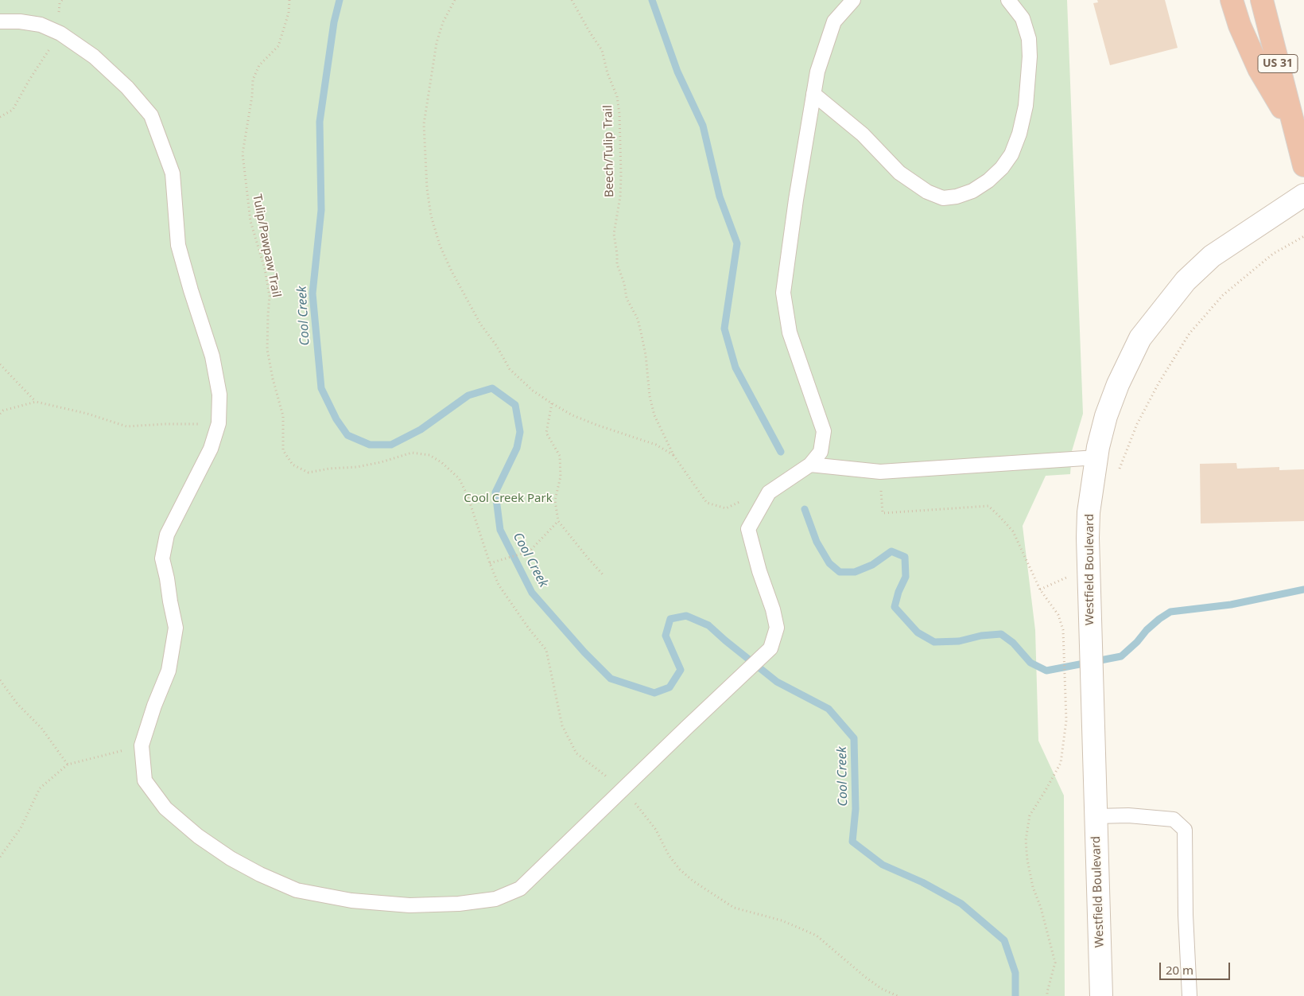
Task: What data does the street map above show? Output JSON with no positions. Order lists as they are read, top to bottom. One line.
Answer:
{"streets":{"highway":["US 31"],"street":["Westfield Boulevard"],"path":["Beech/Tulip Trail","Tulip/Pawpaw Trail"]},"water":["Cool Creek"],"parks":["Cool Creek Park"],"scale_bar":"20 m"}
